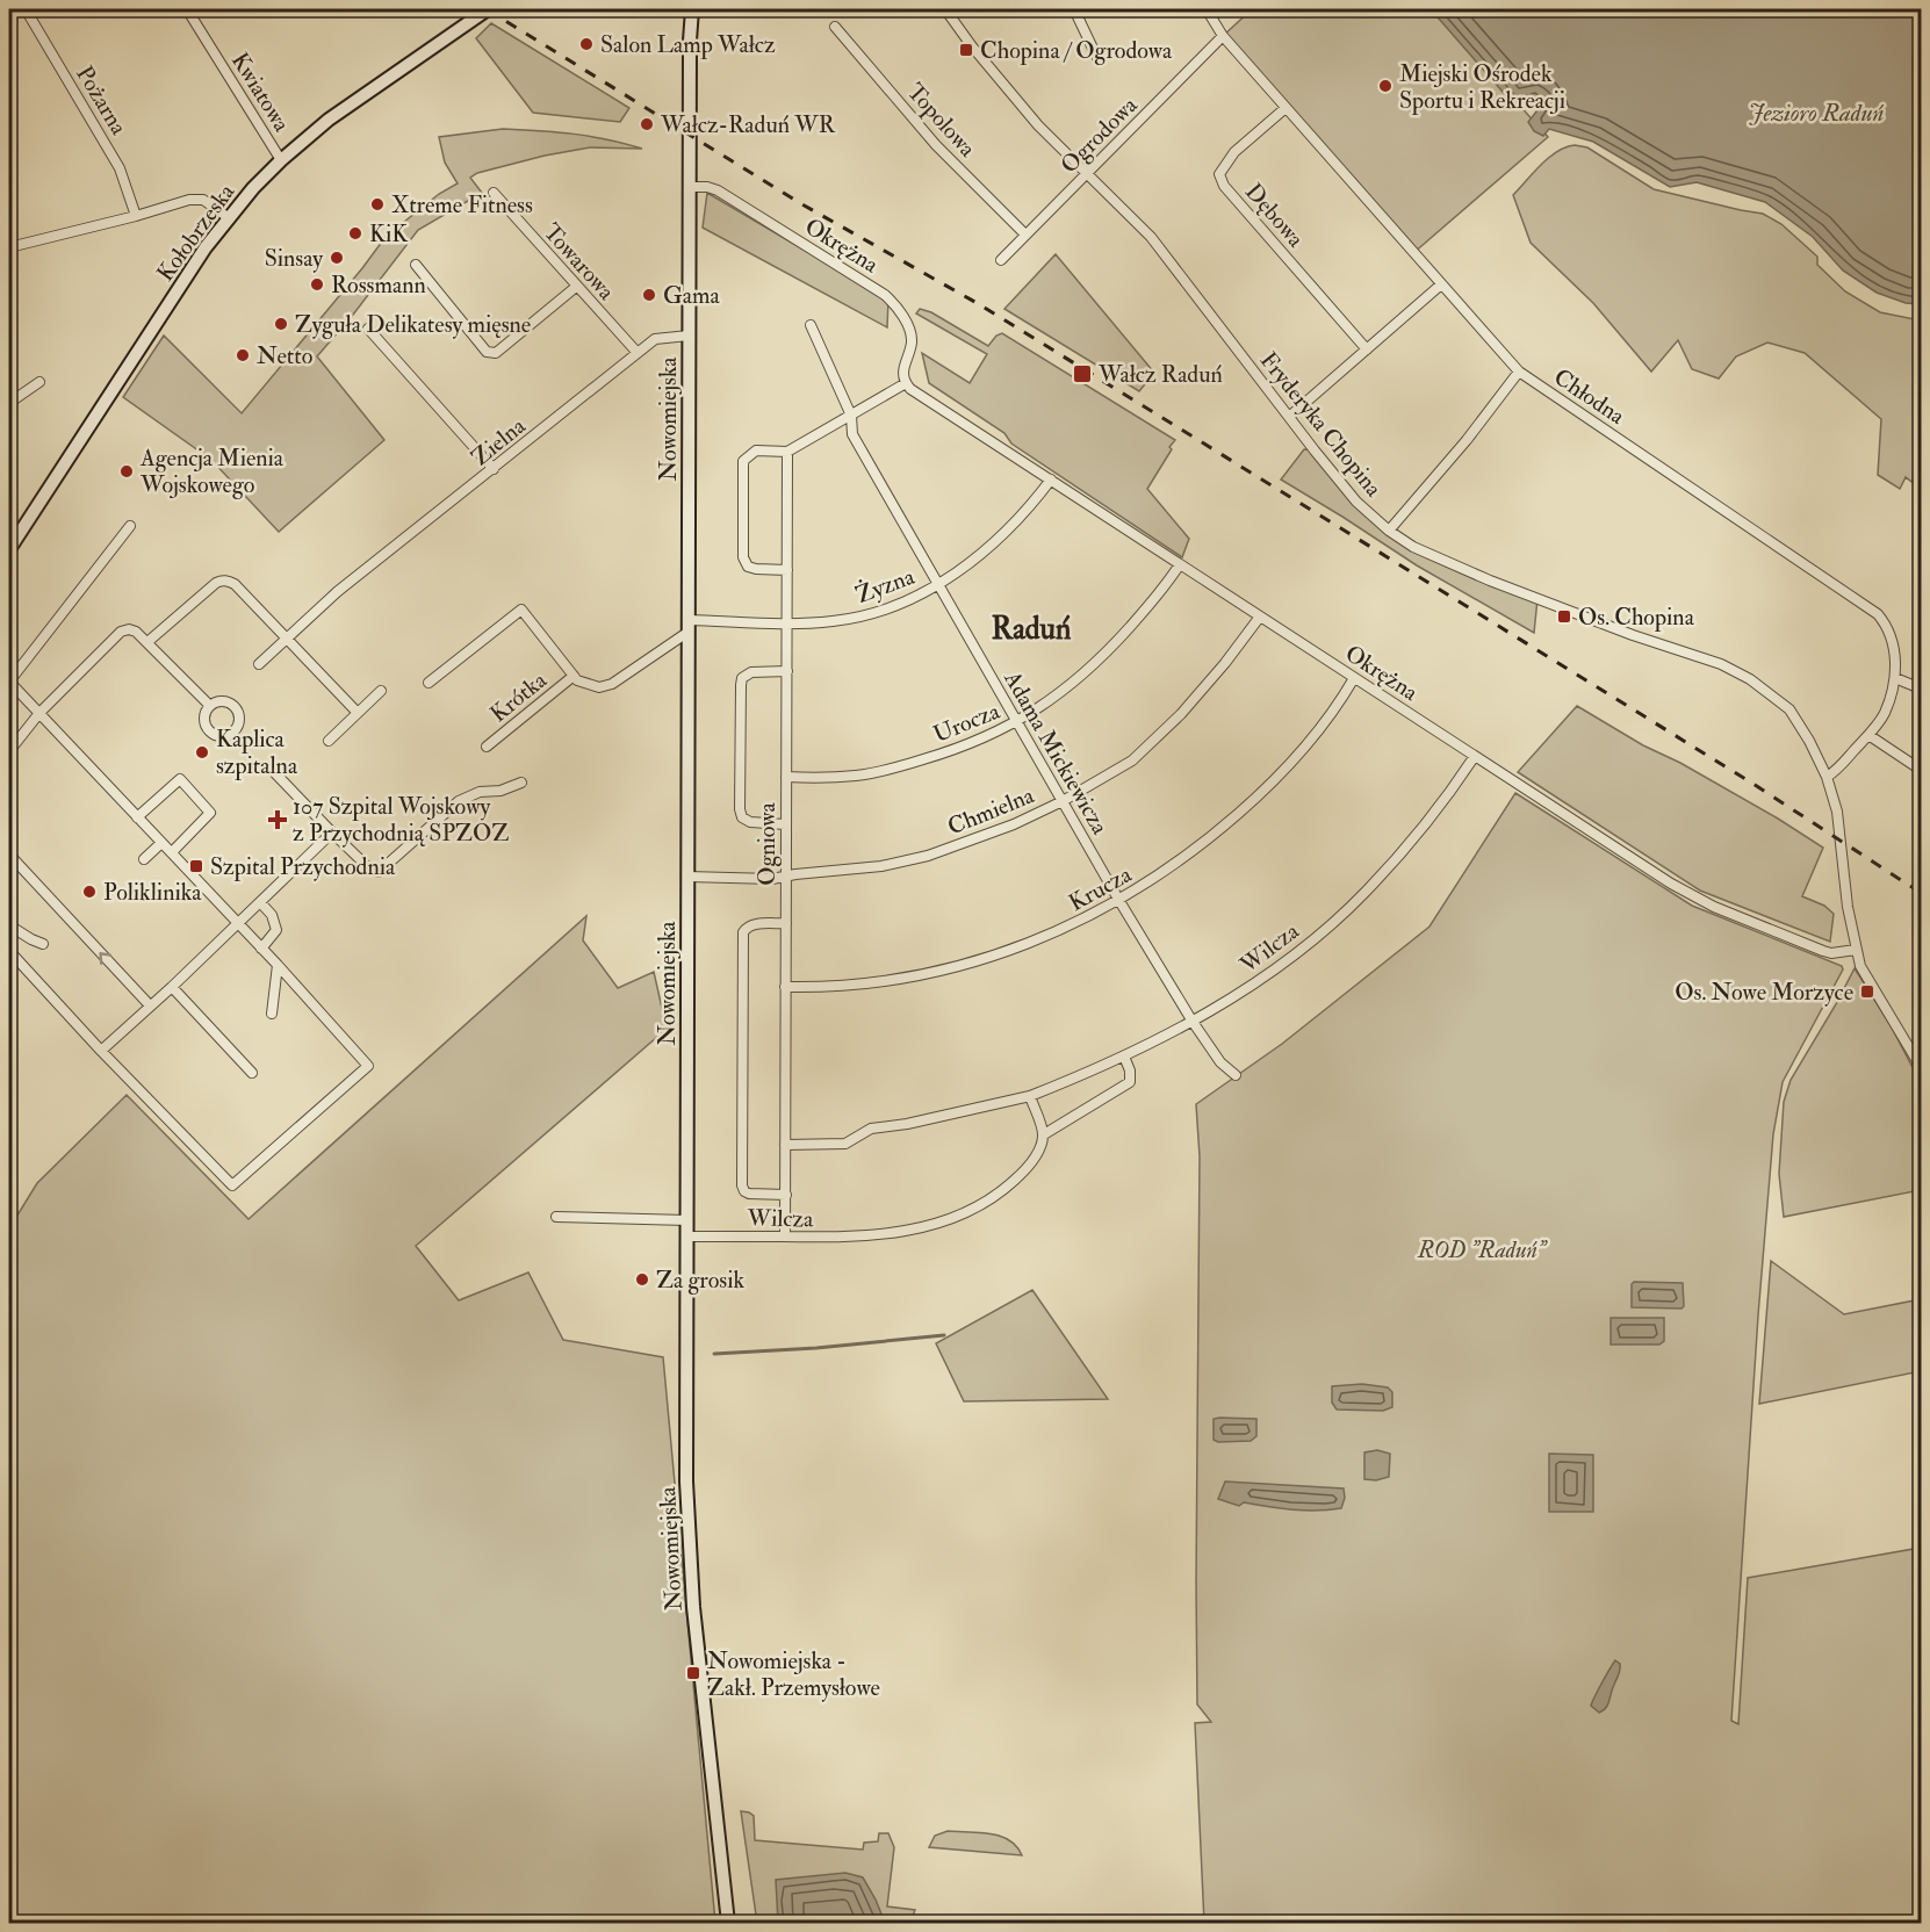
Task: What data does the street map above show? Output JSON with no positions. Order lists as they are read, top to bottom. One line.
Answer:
{"streets":{"street":["Kwiatowa","Pożarna","Topolowa","Ogrodowa","Dębowa","Kołobrzeska","Okrężna","Towarowa","Chłodna","Nowomiejska","Fryderyka Chopina","Zielna","Żyzna","Krótka","Urocza","Adama Mickiewicza","Chmielna","Ogniowa","Krucza","Wilcza"]},"crossings":[["Kwiatowa","Kołobrzeska"],["Topolowa","Ogrodowa"],["Ogrodowa","Chłodna"],["Ogrodowa","Fryderyka Chopina"],["Dębowa","Chłodna"],["Okrężna","Nowomiejska"],["Okrężna","Fryderyka Chopina"],["Okrężna","Żyzna"],["Okrężna","Urocza"],["Okrężna","Chmielna"],["Okrężna","Krucza"],["Okrężna","Wilcza"],["Towarowa","Zielna"],["Chłodna","Fryderyka Chopina"],["Nowomiejska","Zielna"],["Nowomiejska","Żyzna"],["Nowomiejska","Chmielna"],["Nowomiejska","Wilcza"],["Żyzna","Adama Mickiewicza"],["Żyzna","Ogniowa"],["Urocza","Adama Mickiewicza"],["Urocza","Ogniowa"],["Adama Mickiewicza","Chmielna"],["Adama Mickiewicza","Krucza"],["Adama Mickiewicza","Wilcza"],["Chmielna","Ogniowa"],["Ogniowa","Krucza"],["Ogniowa","Wilcza"]],"districts":["Raduń"],"water":["Jezioro Raduń"],"parks":["ROD \"Raduń\""],"places":{"other":["Salon Lamp Wałcz","Miejski Ośrodek Sportu i Rekreacji","Wałcz-Raduń WR","Xtreme Fitness","KiK","Sinsay","Rossmann","Gama","Zyguła Delikatesy mięsne","Netto","Agencja Mienia Wojskowego","Kaplica szpitalna","Poliklinika","Za grosik"],"transit":["Chopina / Ogrodowa","Wałcz Raduń","Os. Chopina","Szpital Przychodnia","Os. Nowe Morzyce","Nowomiejska - Zakł. Przemysłowe"],"health":["107 Szpital Wojskowy z Przychodnią SPZOZ"]}}
